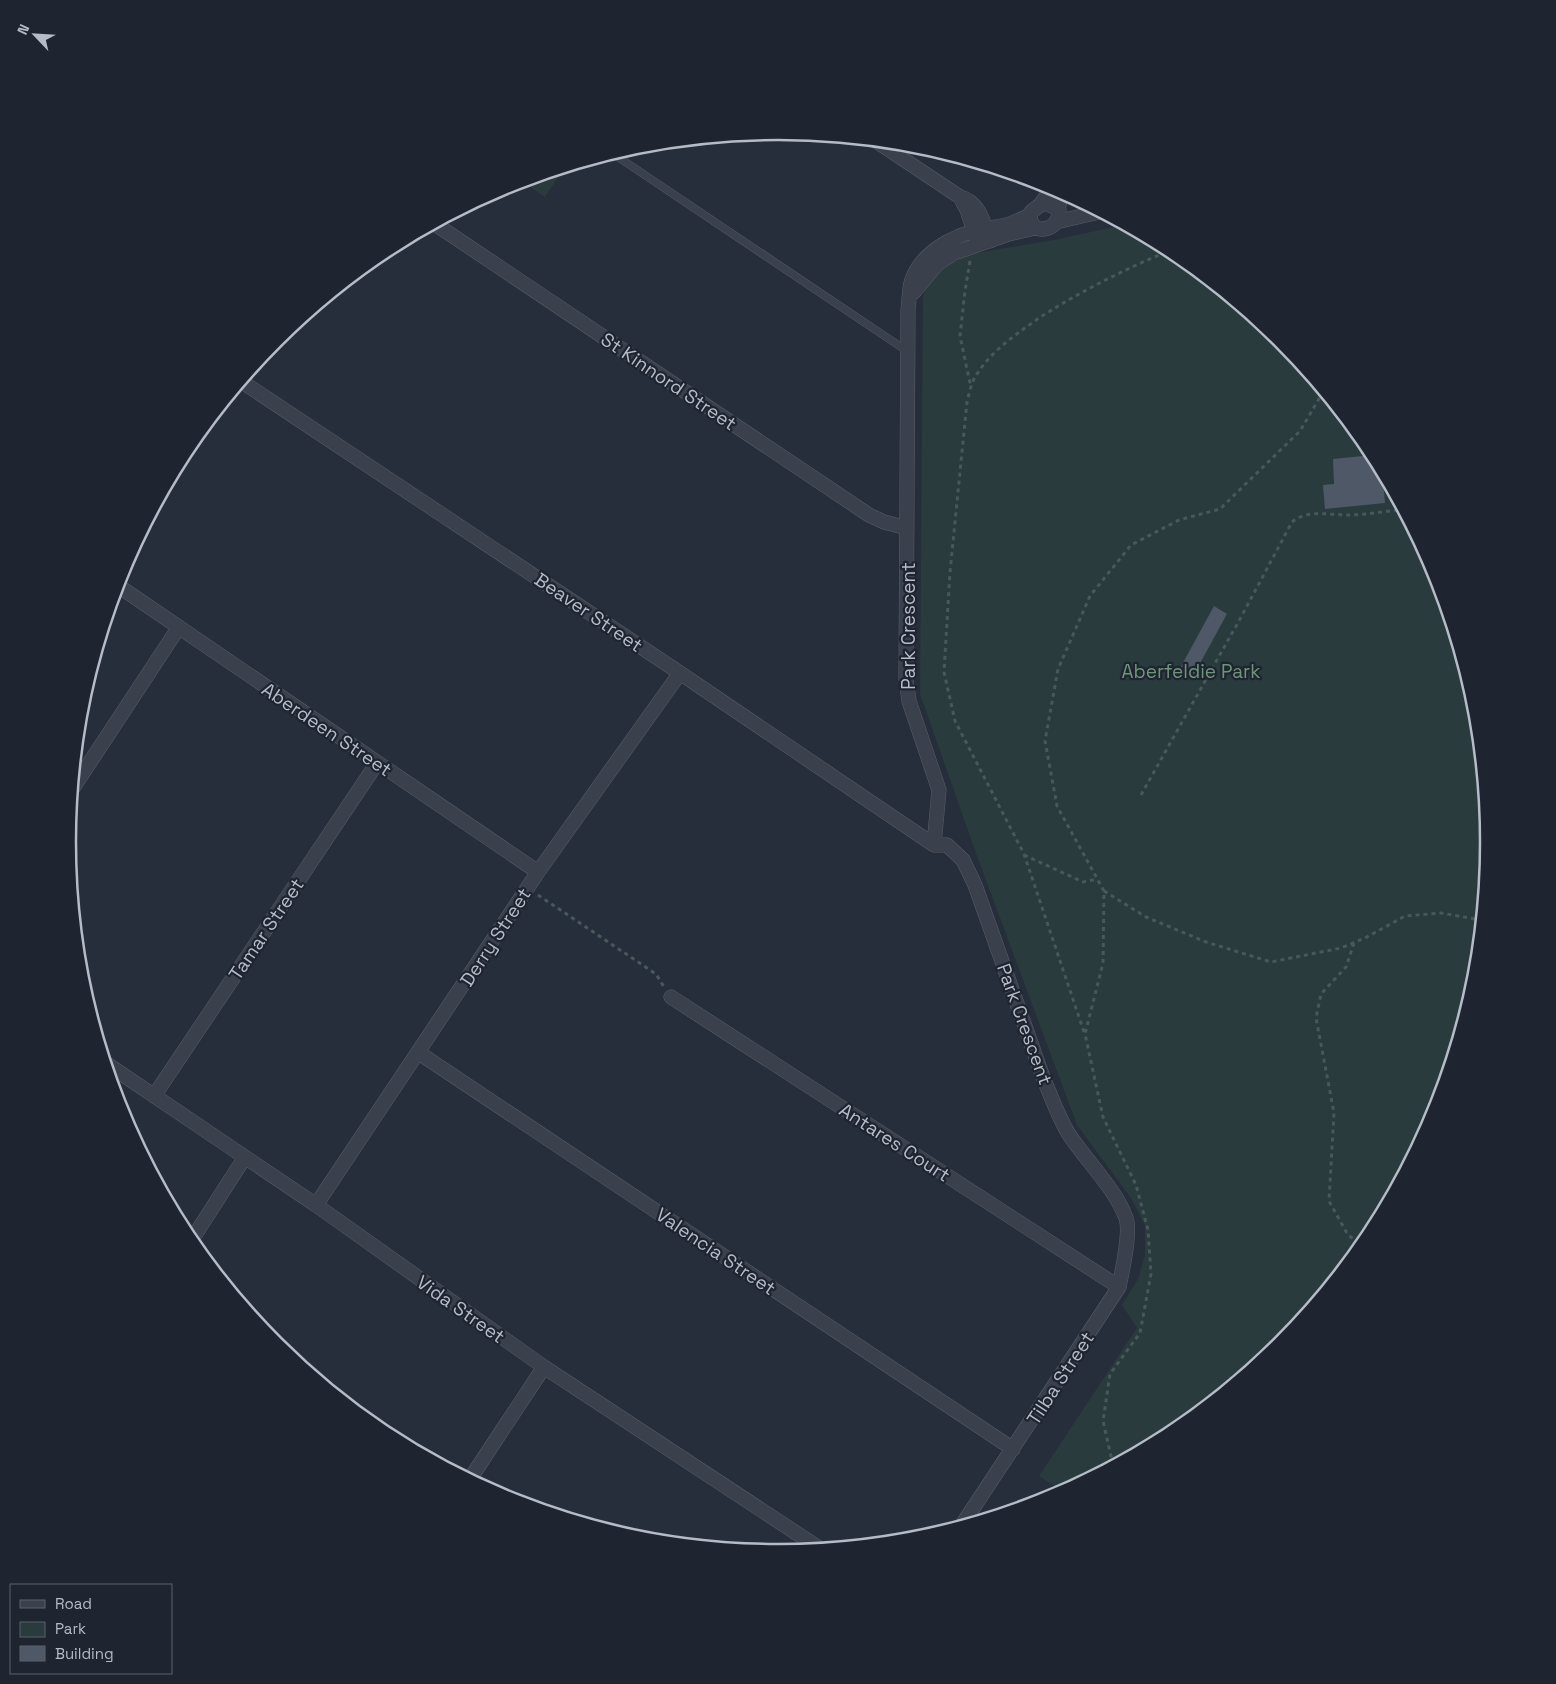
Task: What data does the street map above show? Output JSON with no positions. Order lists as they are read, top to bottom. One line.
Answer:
{"streets":{"street":["St Kinnord Street","Beaver Street","Park Crescent","Aberdeen Street","Tamar Street","Derry Street","Antares Court","Valencia Street","Vida Street","Tilba Street"]},"crossings":[["St Kinnord Street","Park Crescent"],["Beaver Street","Park Crescent"],["Beaver Street","Derry Street"],["Park Crescent","Tilba Street"],["Aberdeen Street","Tamar Street"],["Aberdeen Street","Derry Street"],["Tamar Street","Vida Street"],["Derry Street","Valencia Street"],["Derry Street","Vida Street"],["Antares Court","Tilba Street"],["Valencia Street","Tilba Street"]],"parks":["Aberfeldie Park"],"legend":["Road","Park","Building"],"north":"top left"}
